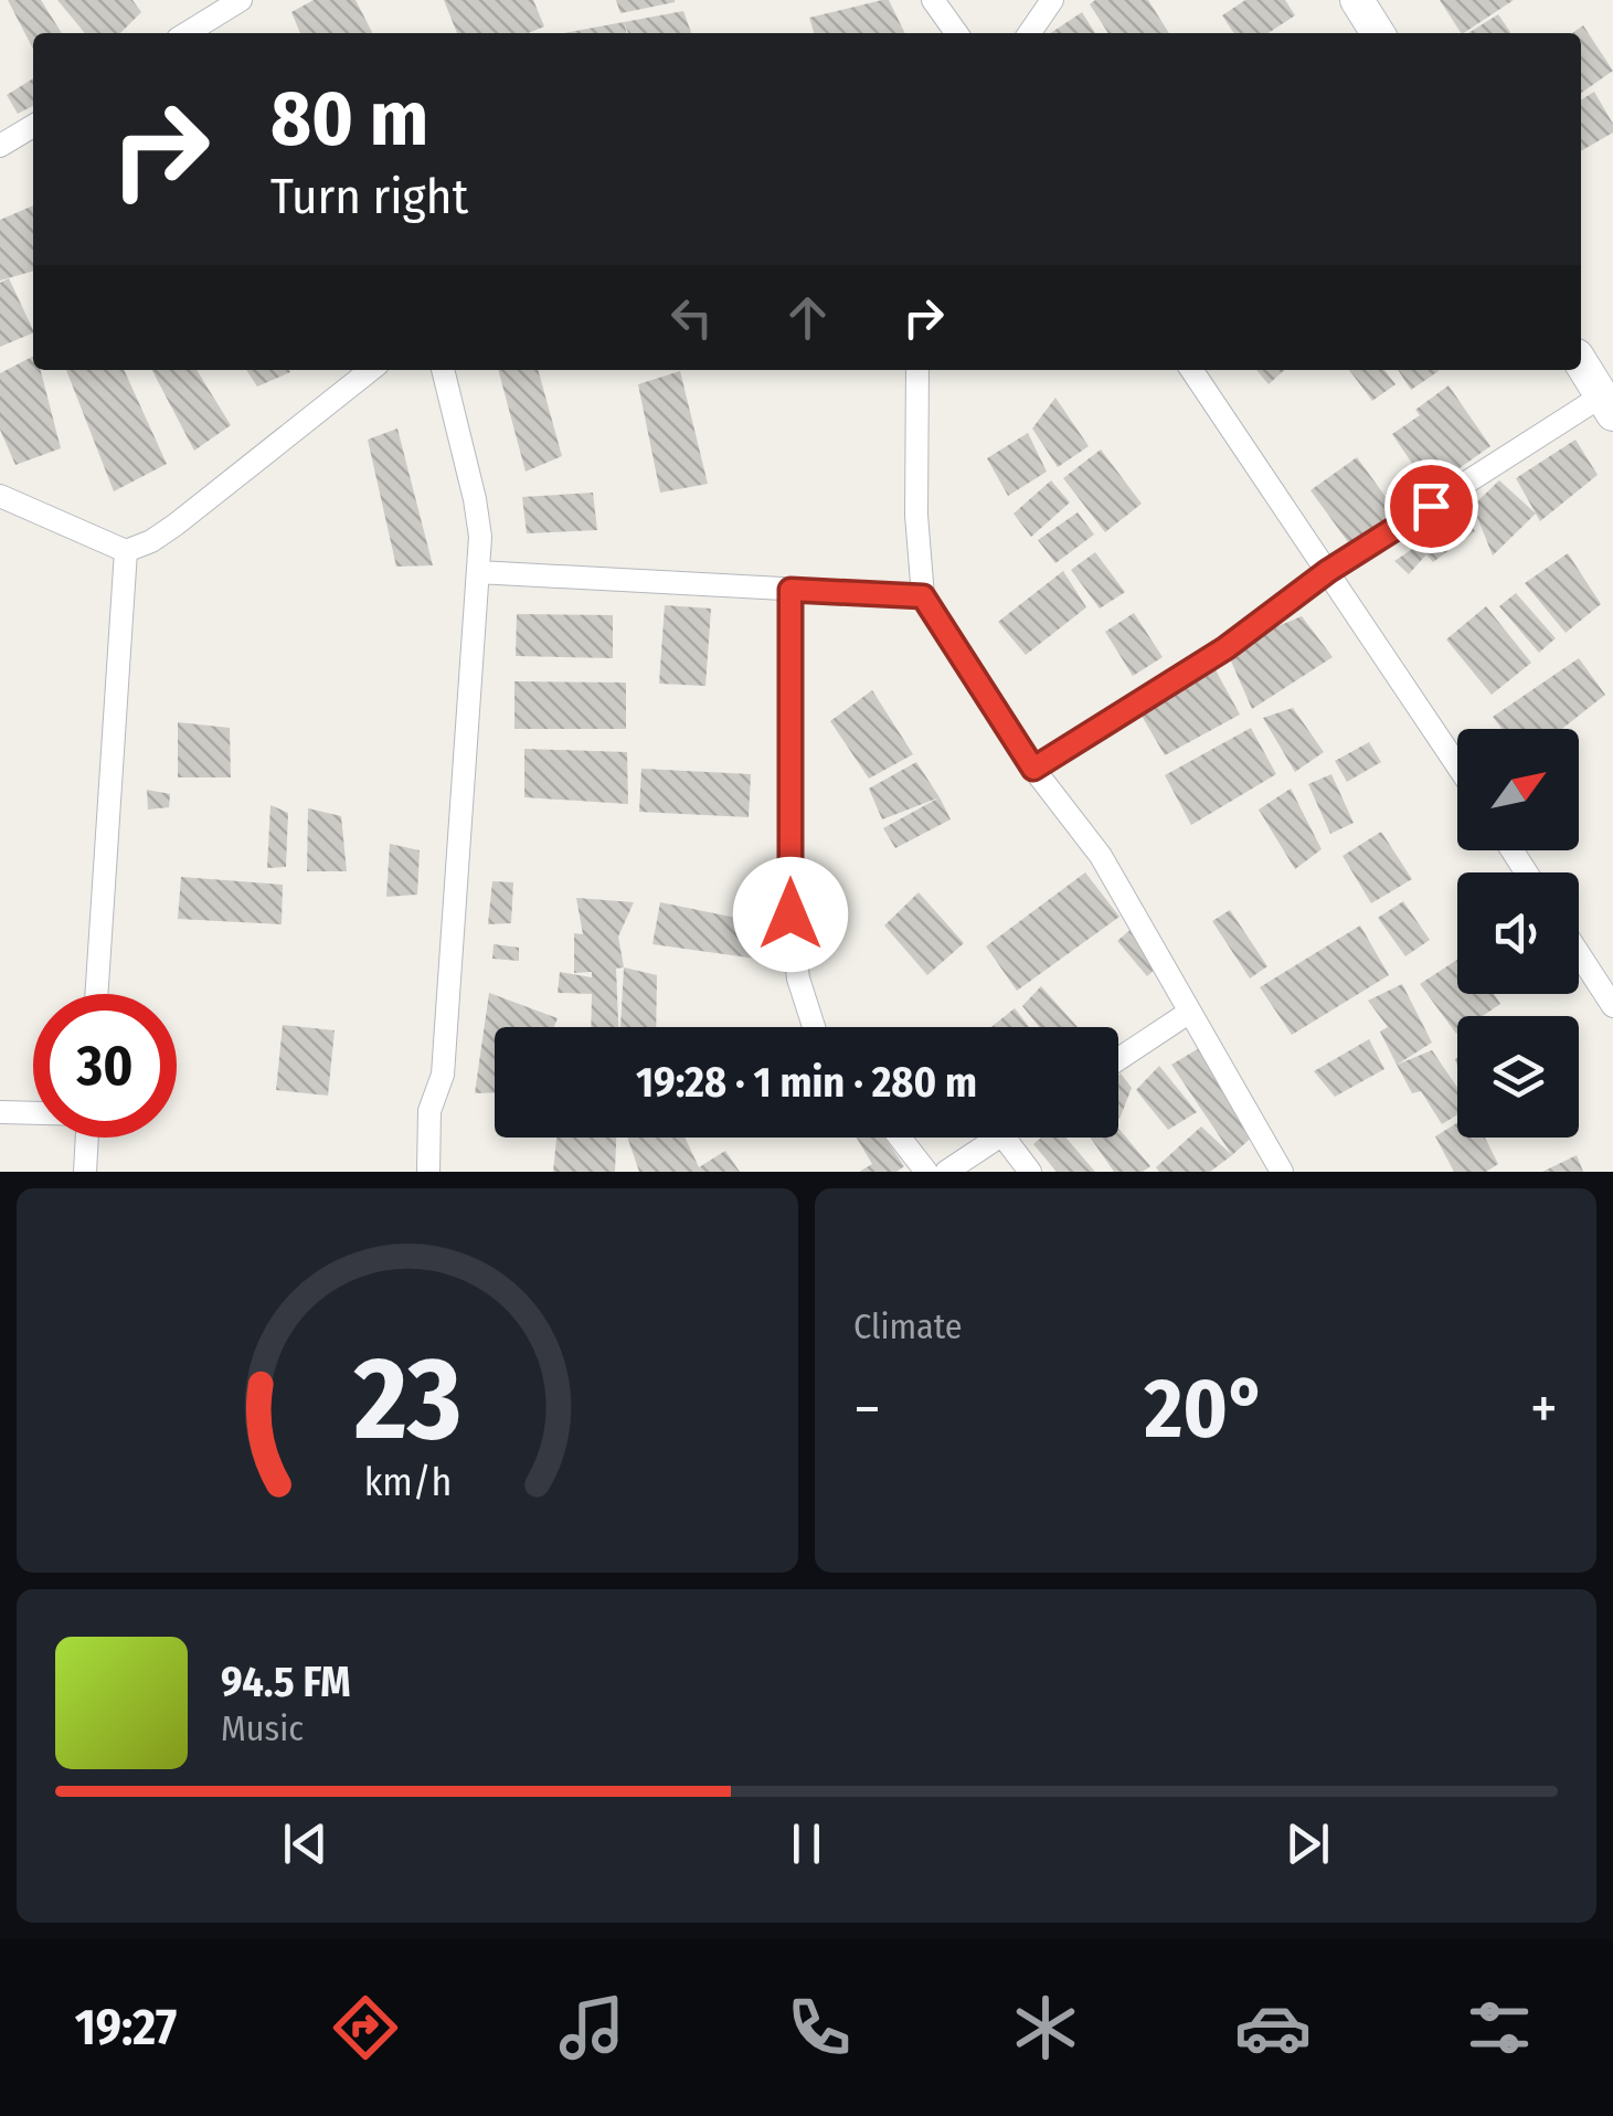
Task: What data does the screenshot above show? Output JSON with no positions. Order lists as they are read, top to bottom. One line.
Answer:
{"north":"top right","page":{"turn":["80 m","Turn right"],"limit":"30","trip":"19:28 · 1 min · 280 m","tile":"Climate","heat":["−","20°","+"],"song":["94.5 FM","Music"],"tabs":"19:27","gauge":["23","km/h"]}}
